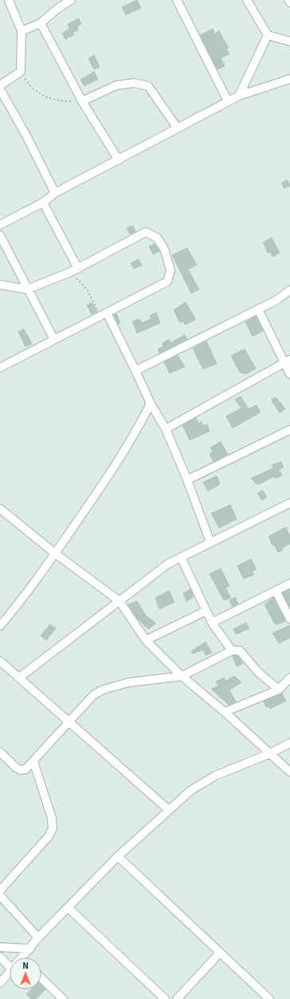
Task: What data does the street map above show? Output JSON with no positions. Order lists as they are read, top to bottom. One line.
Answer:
{"north":"top"}
